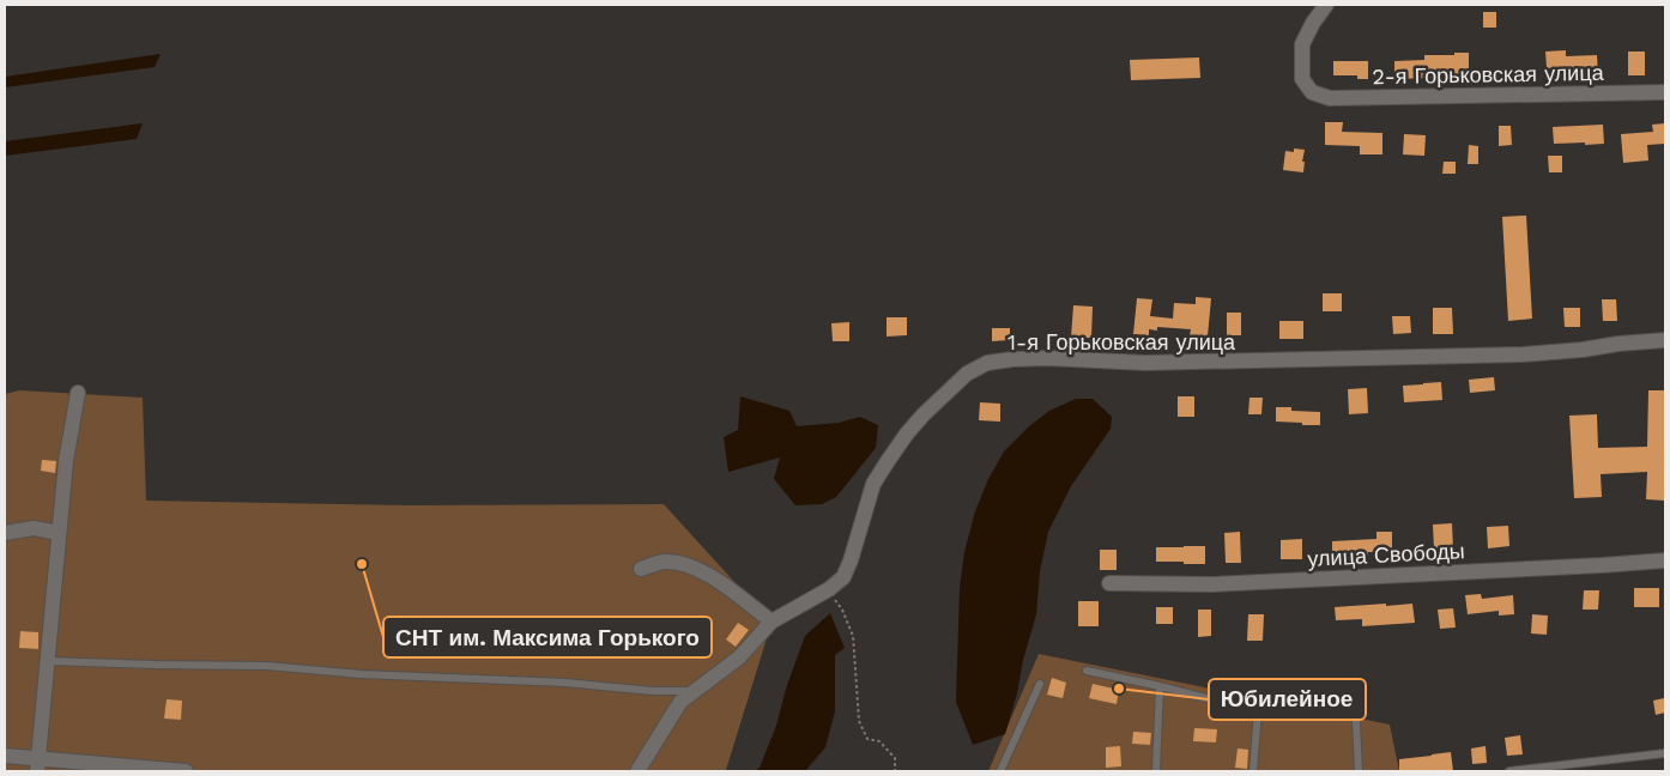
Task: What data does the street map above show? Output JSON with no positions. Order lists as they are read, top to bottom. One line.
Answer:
{"streets":{"street":["2-я Горьковская улица","1-я Горьковская улица","улица Свободы"]},"places":["СНТ им. Максима Горького","Юбилейное"]}
